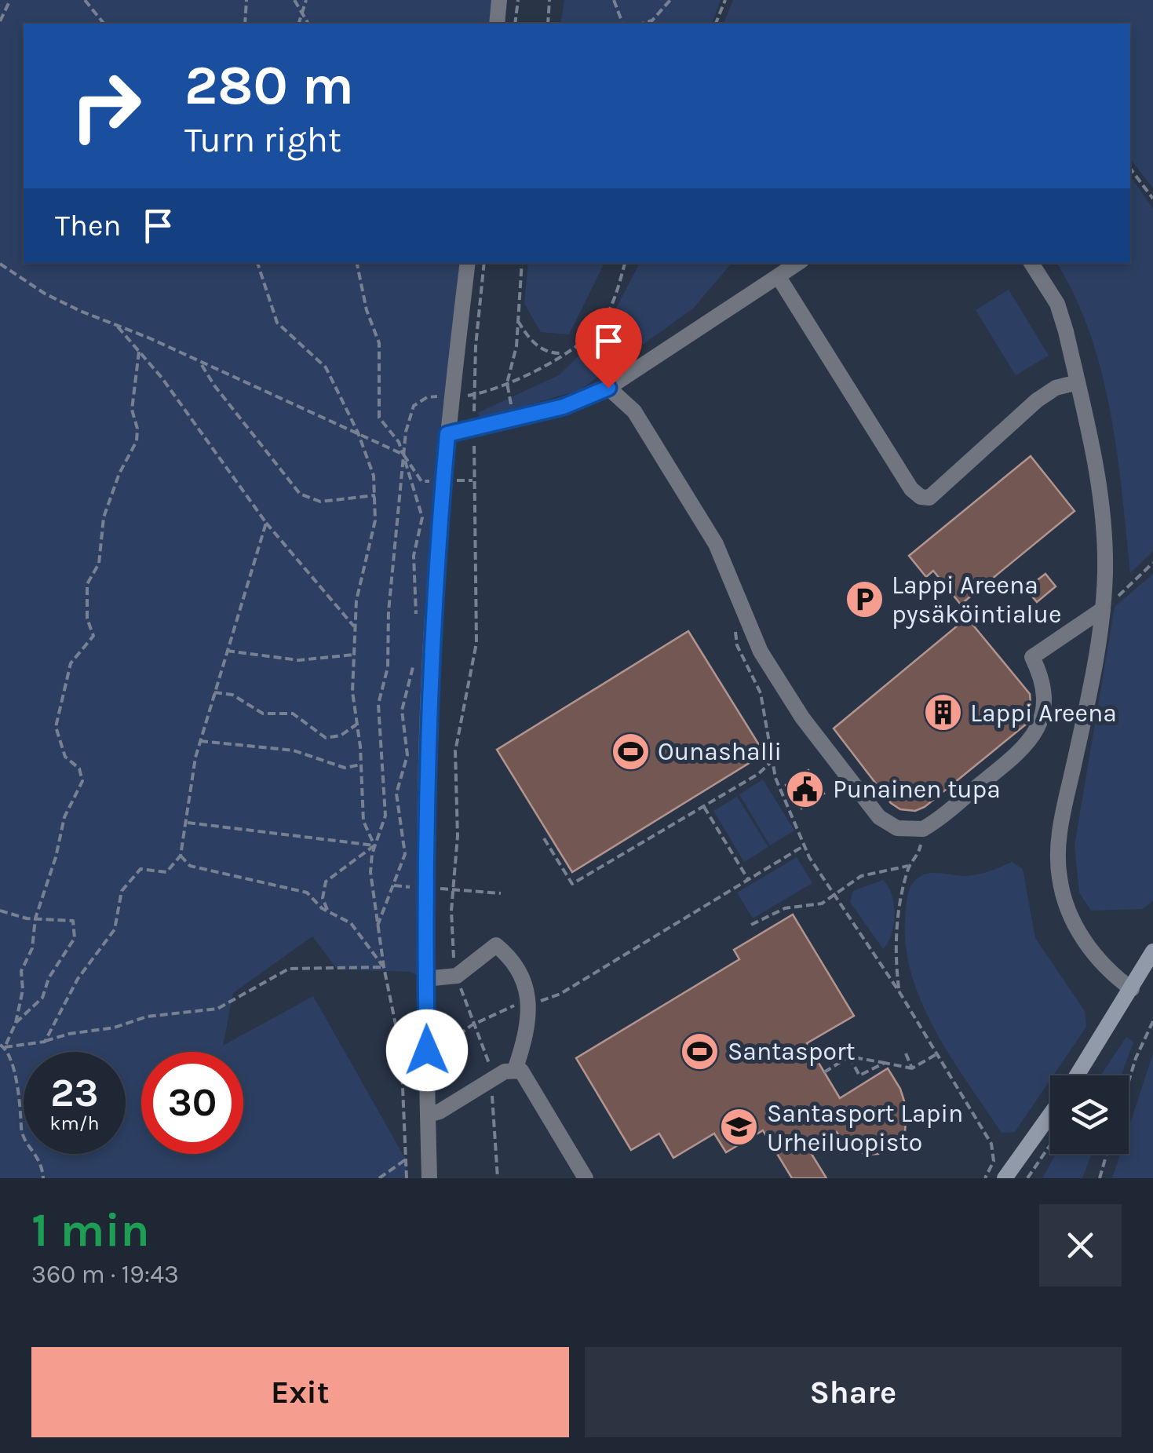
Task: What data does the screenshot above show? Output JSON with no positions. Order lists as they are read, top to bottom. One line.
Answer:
{"places":{"parking":["Lappi Areena pysäköintialue"],"building":["Lappi Areena"],"sports":["Ounashalli","Santasport"],"public building":["Punainen tupa"],"school or university":["Santasport Lapin Urheiluopisto"]},"page":{"turn":["280 m","Turn right"],"then":"Then","speed":"23 km/h","limit":"30","heading":["1 min","360 m · 19:43"],"buttons":["Exit","Share"]}}
